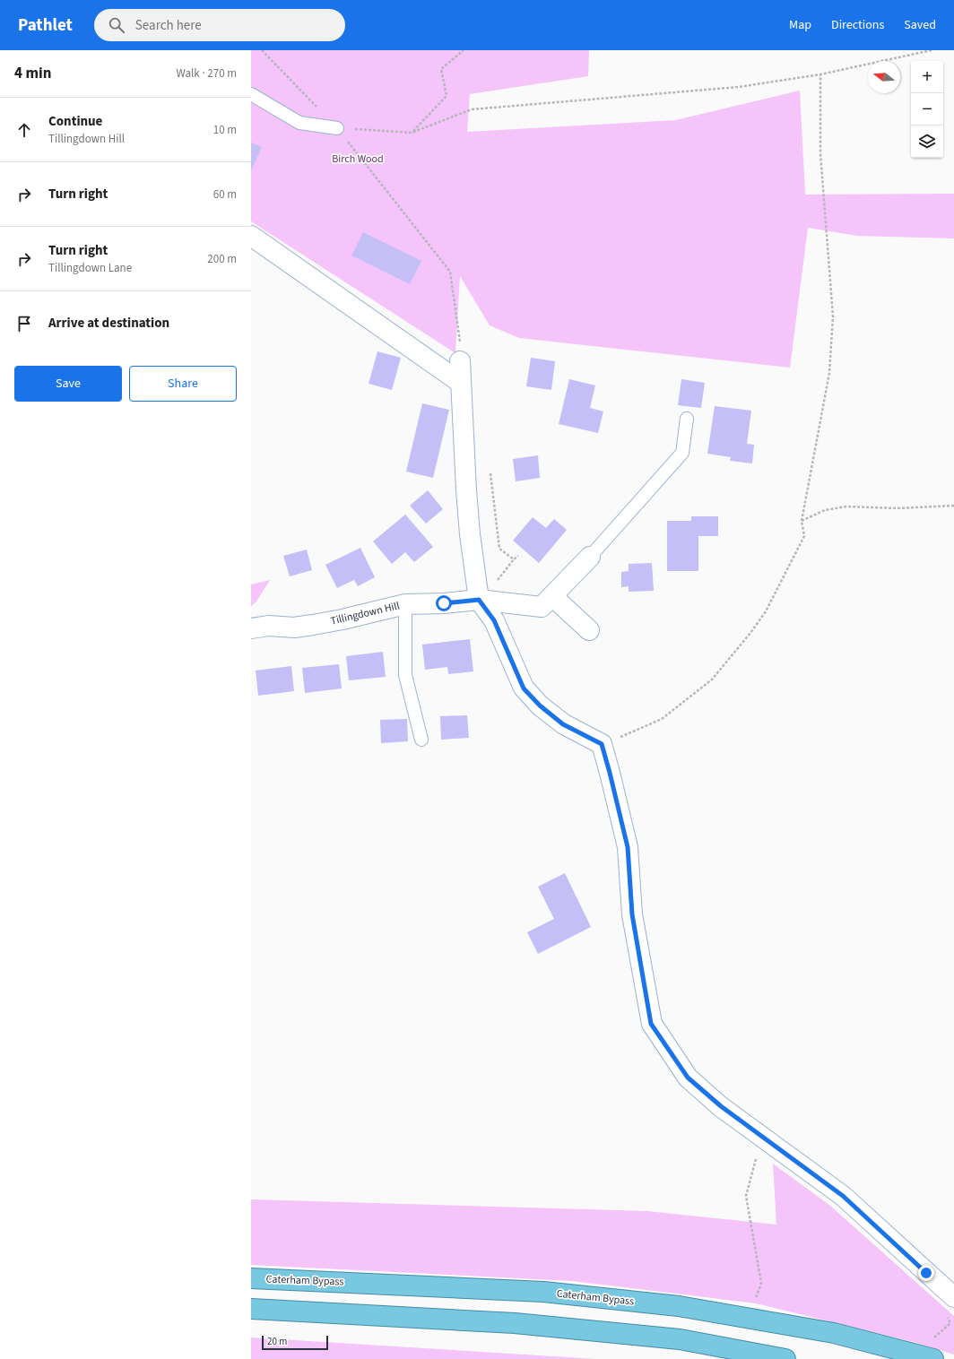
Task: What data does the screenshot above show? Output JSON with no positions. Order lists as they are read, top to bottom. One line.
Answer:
{"streets":{"highway":["Caterham Bypass"],"street":["Tillingdown Hill"]},"parks":["Birch Wood"],"scale_bar":"20 m","north":"left","page":{"header":"Pathlet","search":"Search here","nav":["Map","Directions","Saved"],"heading":["4 min","Walk · 270 m"],"map_buttons":["+","−"],"list":[["Continue","Tillingdown Hill","10 m"],["Turn right","60 m"],["Turn right","Tillingdown Lane","200 m"],"Arrive at destination"],"buttons":["Save","Share"],"scale":"20 m"}}
